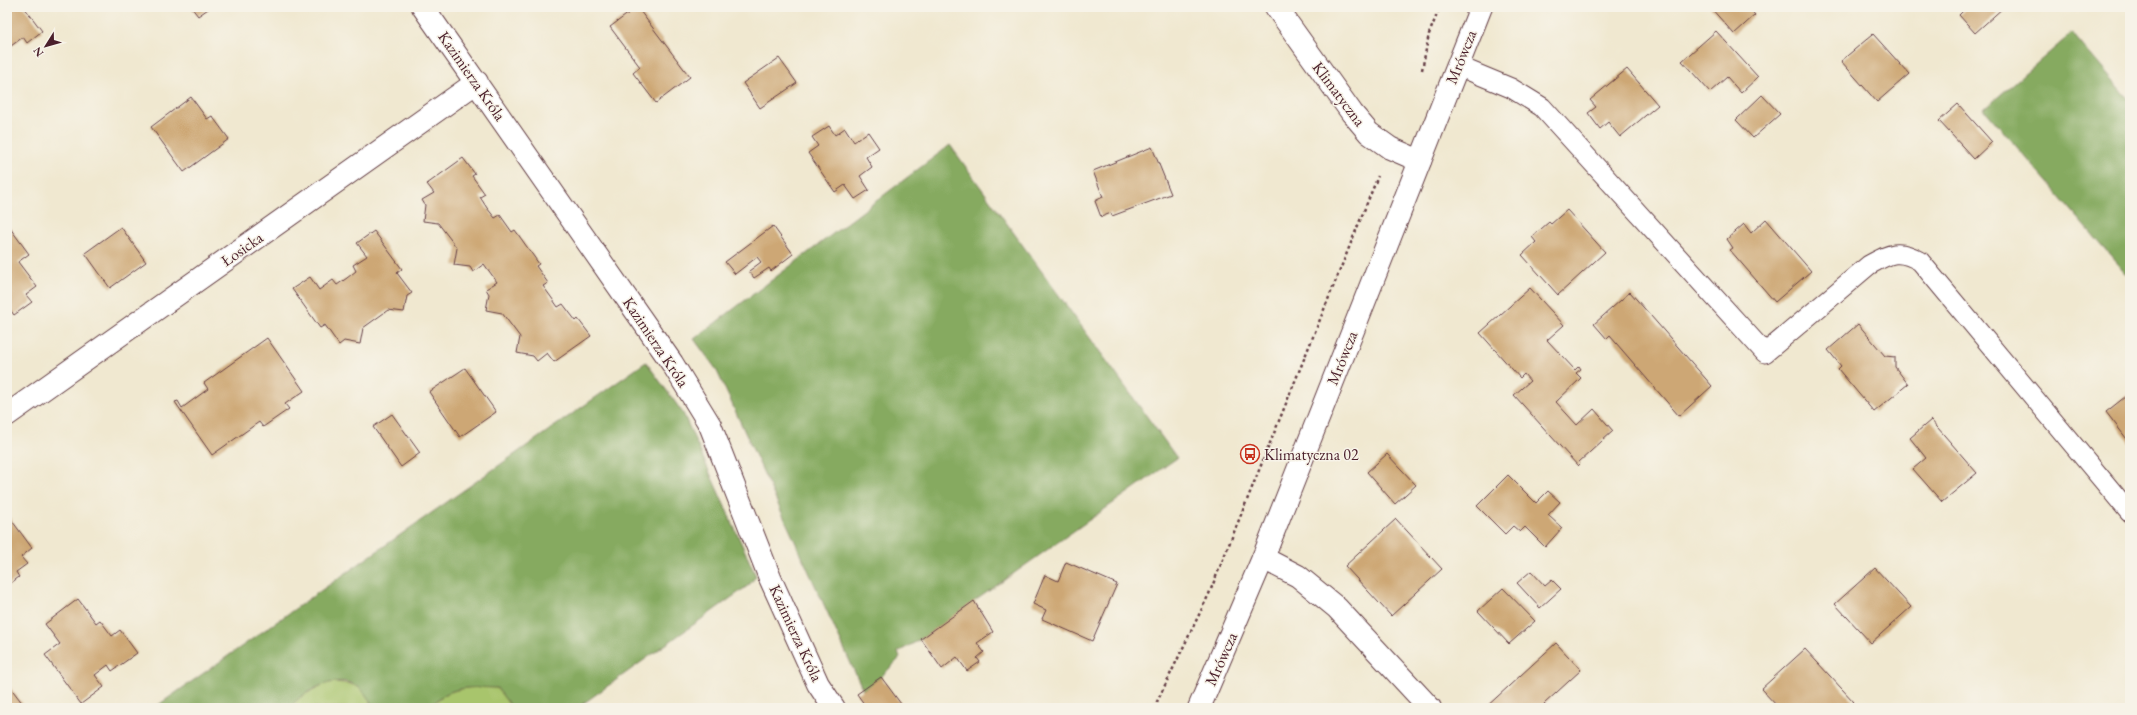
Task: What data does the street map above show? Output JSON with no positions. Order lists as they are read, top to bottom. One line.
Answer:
{"streets":{"street":["Mrówcza","Kazimierza Króla","Klimatyczna","Łosicka"]},"crossings":[["Mrówcza","Klimatyczna"],["Kazimierza Króla","Łosicka"]],"places":{"bus stop":["Klimatyczna 02"]},"north":"bottom left"}
